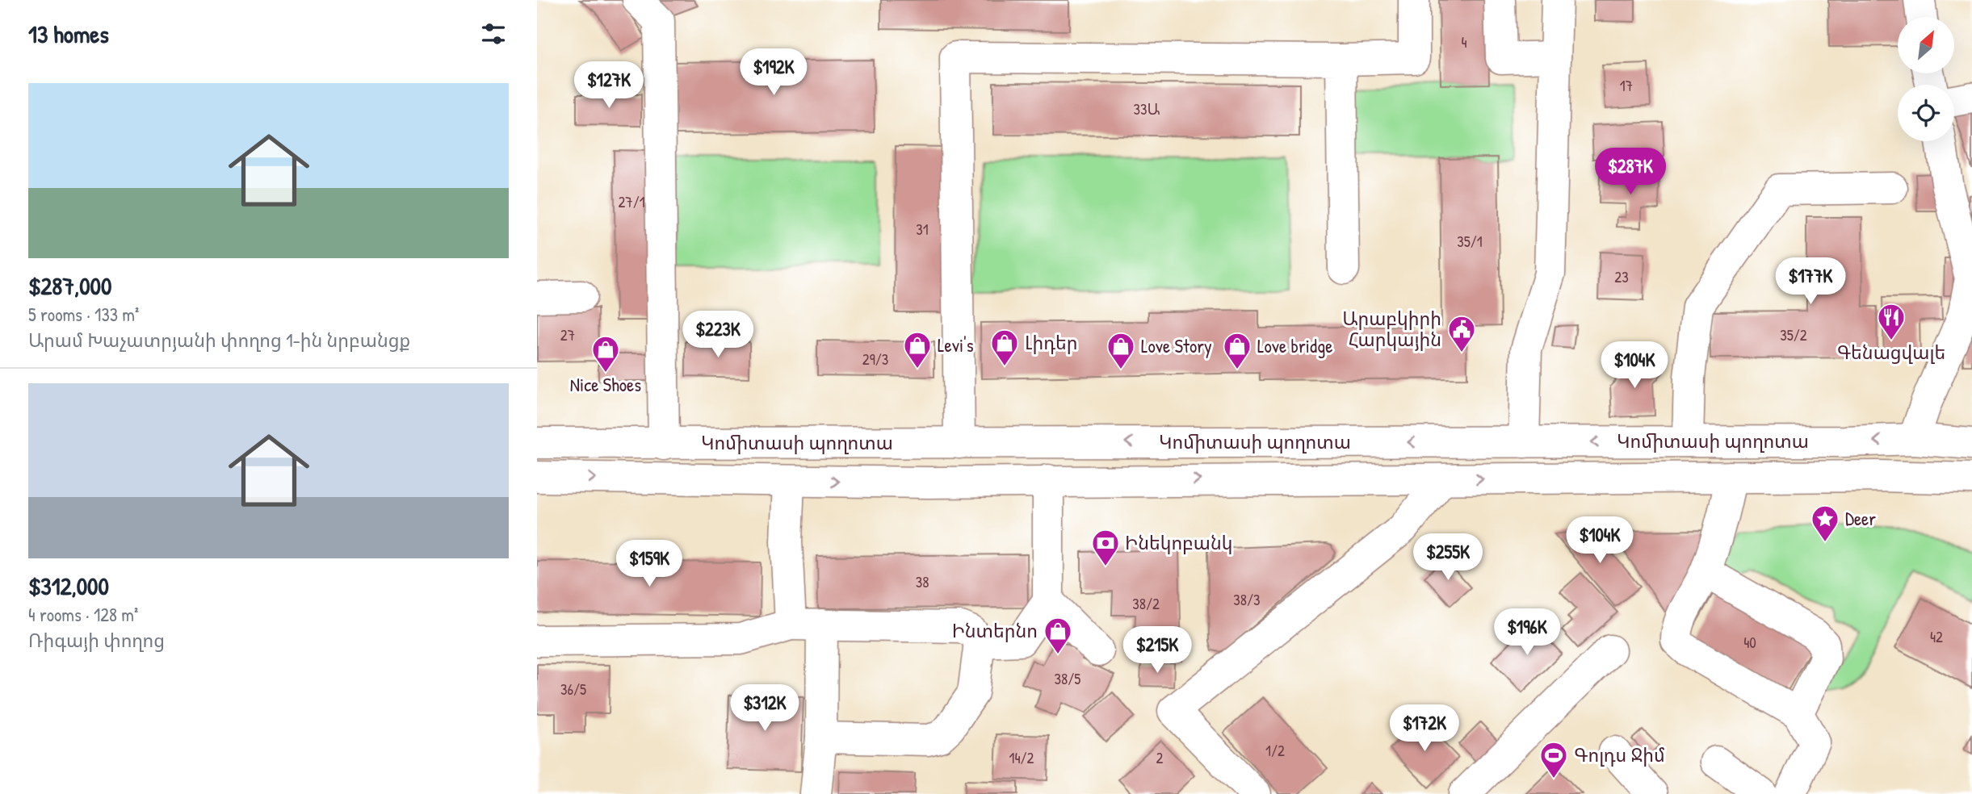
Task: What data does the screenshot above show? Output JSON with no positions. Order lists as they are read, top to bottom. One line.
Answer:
{"streets":{"main road":["Կոմիտասի պողոտա"]},"places":{"restaurant":["Գենացվալե"],"public building":["Արաբկիրի Հարկային"],"shop":["Լիդեր","Levi's","Love Story","Love bridge","Nice Shoes","Ինտերնո"],"place":["Deer"],"bank":["Ինեկոբանկ"],"sports":["Գոլդս Ջիմ"]},"house_numbers":["4","17","33Ա","27/1","31","35/1","23","27","35/2","29/3","38","38/3","38/2","42","40","38/5","36/5","1/2","14/2","2"],"north":"top right","page":{"heading":"13 homes","price":["$192K","$127K","$287K","$177K","$223K","$104K","$104K","$255K","$159K","$196K","$215K","$312K","$172K"],"list":[{"name":"$287,000","note":"5 rooms · 133 m² · Արամ Խաչատրյանի փողոց 1-ին նրբանցք"},{"name":"$312,000","note":"4 rooms · 128 m² · Ռիգայի փողոց"}]}}
